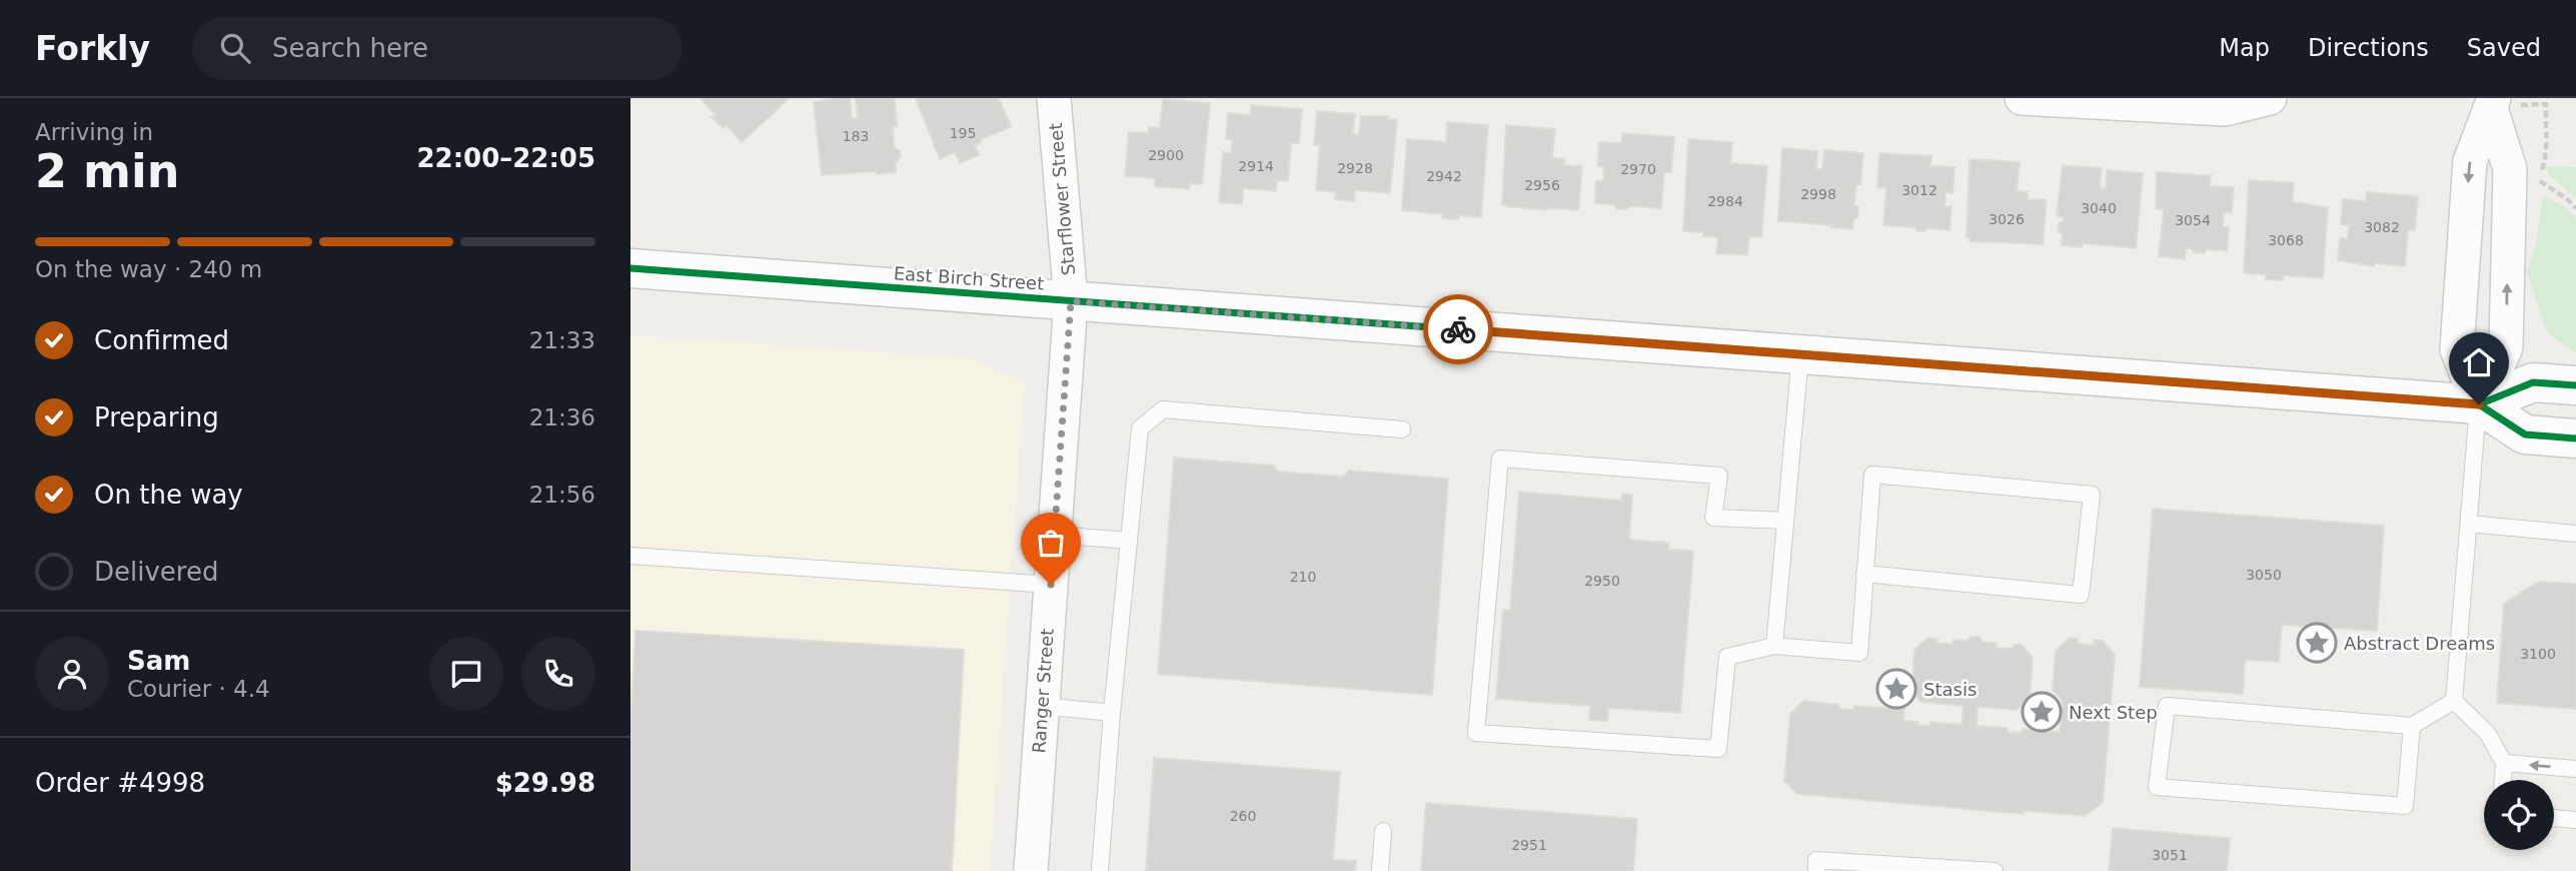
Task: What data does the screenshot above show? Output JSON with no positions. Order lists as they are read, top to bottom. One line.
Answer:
{"streets":{"street":["Starflower Street","East Birch Street","Ranger Street"]},"crossings":[["Starflower Street","East Birch Street"],["Starflower Street","Ranger Street"],["East Birch Street","Ranger Street"]],"places":{"place":["Abstract Dreams","Stasis","Next Step"]},"house_numbers":["195","183","2900","2914","2928","2970","2942","2956","3012","2998","2984","3040","3026","3054","3082","3068","3050","210","2950","3100","260","2951","3051"],"page":{"header":"Forkly","search":"Search here","nav":["Map","Directions","Saved"],"heading":["2 min","Arriving in","22:00–22:05"],"panel":["Sam","Courier · 4.4","Order #4998","$29.98"],"bar":"On the way · 240 m","list":[["Confirmed","21:33"],["Preparing","21:36"],["On the way","21:56"],"Delivered"]}}
